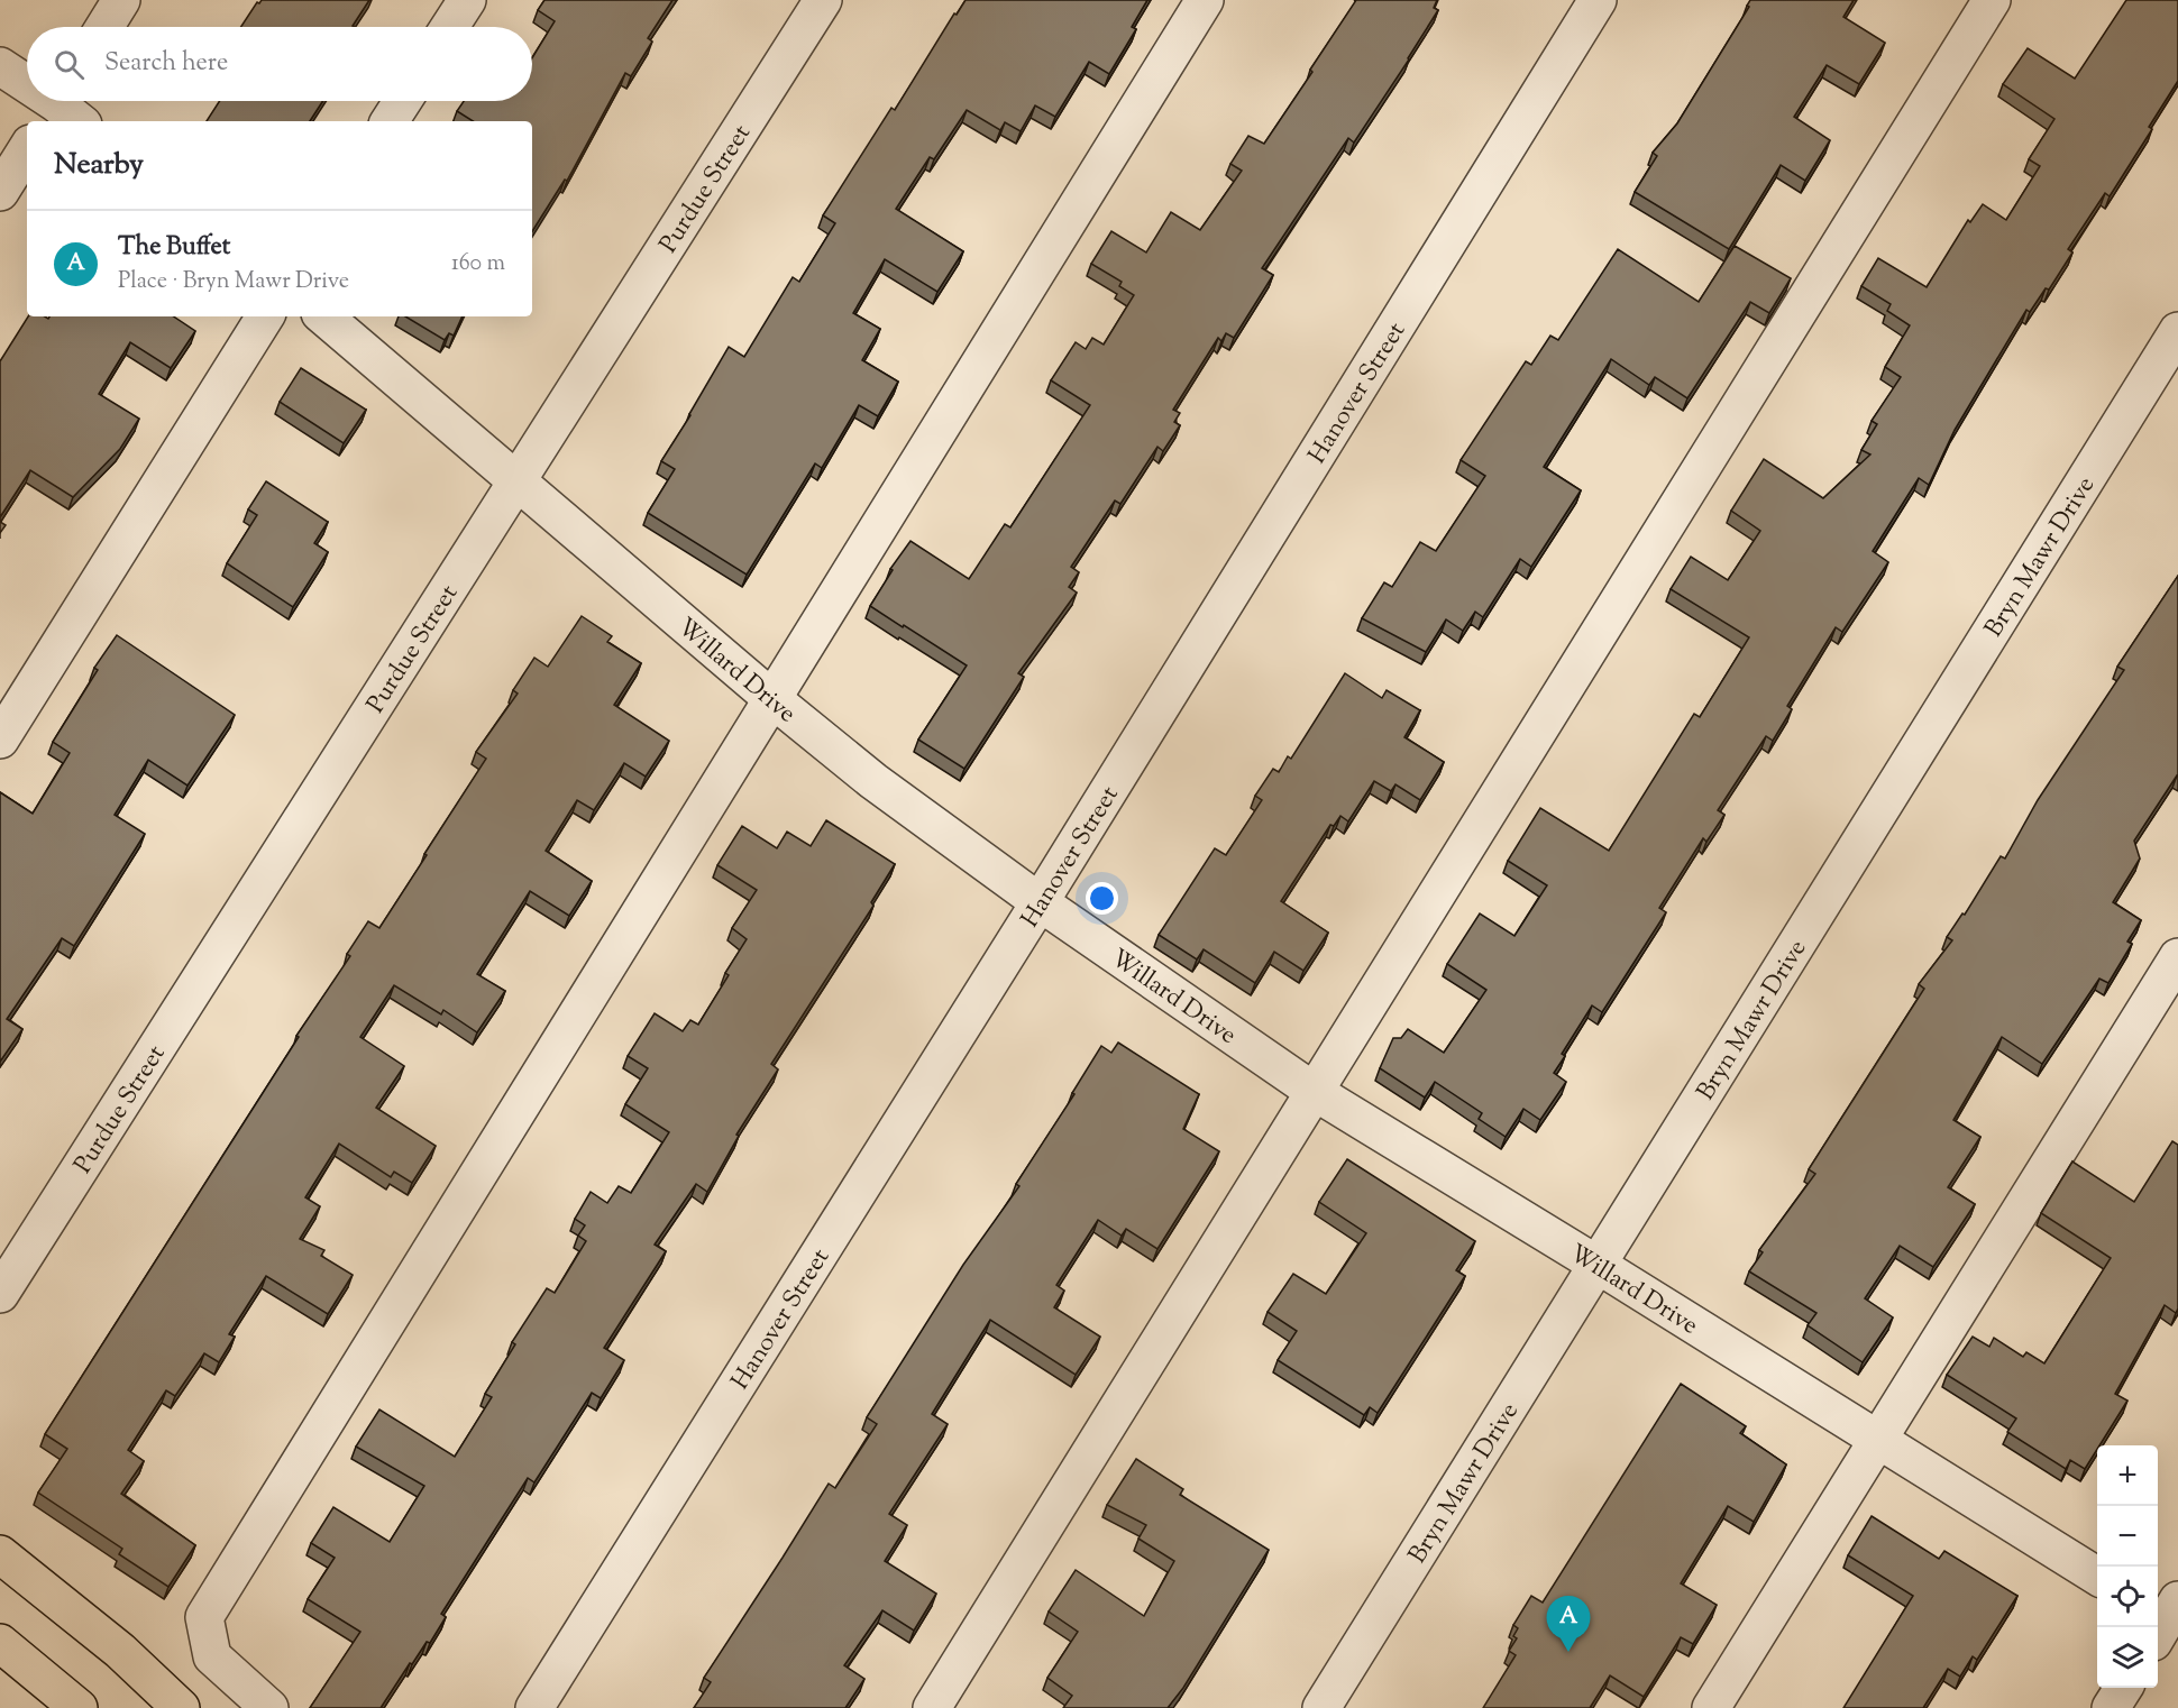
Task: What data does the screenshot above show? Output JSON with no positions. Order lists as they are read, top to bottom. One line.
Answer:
{"streets":{"street":["Purdue Street","Hanover Street","Bryn Mawr Drive","Willard Drive"]},"crossings":[["Purdue Street","Willard Drive"],["Hanover Street","Willard Drive"],["Bryn Mawr Drive","Willard Drive"]],"page":{"search":"Search here","heading":"Nearby","list":[{"mark":"A","name":"The Buffet","note":"Place · Bryn Mawr Drive","value":"160 m"}],"map_buttons":["+","−"],"pins":"A"}}
